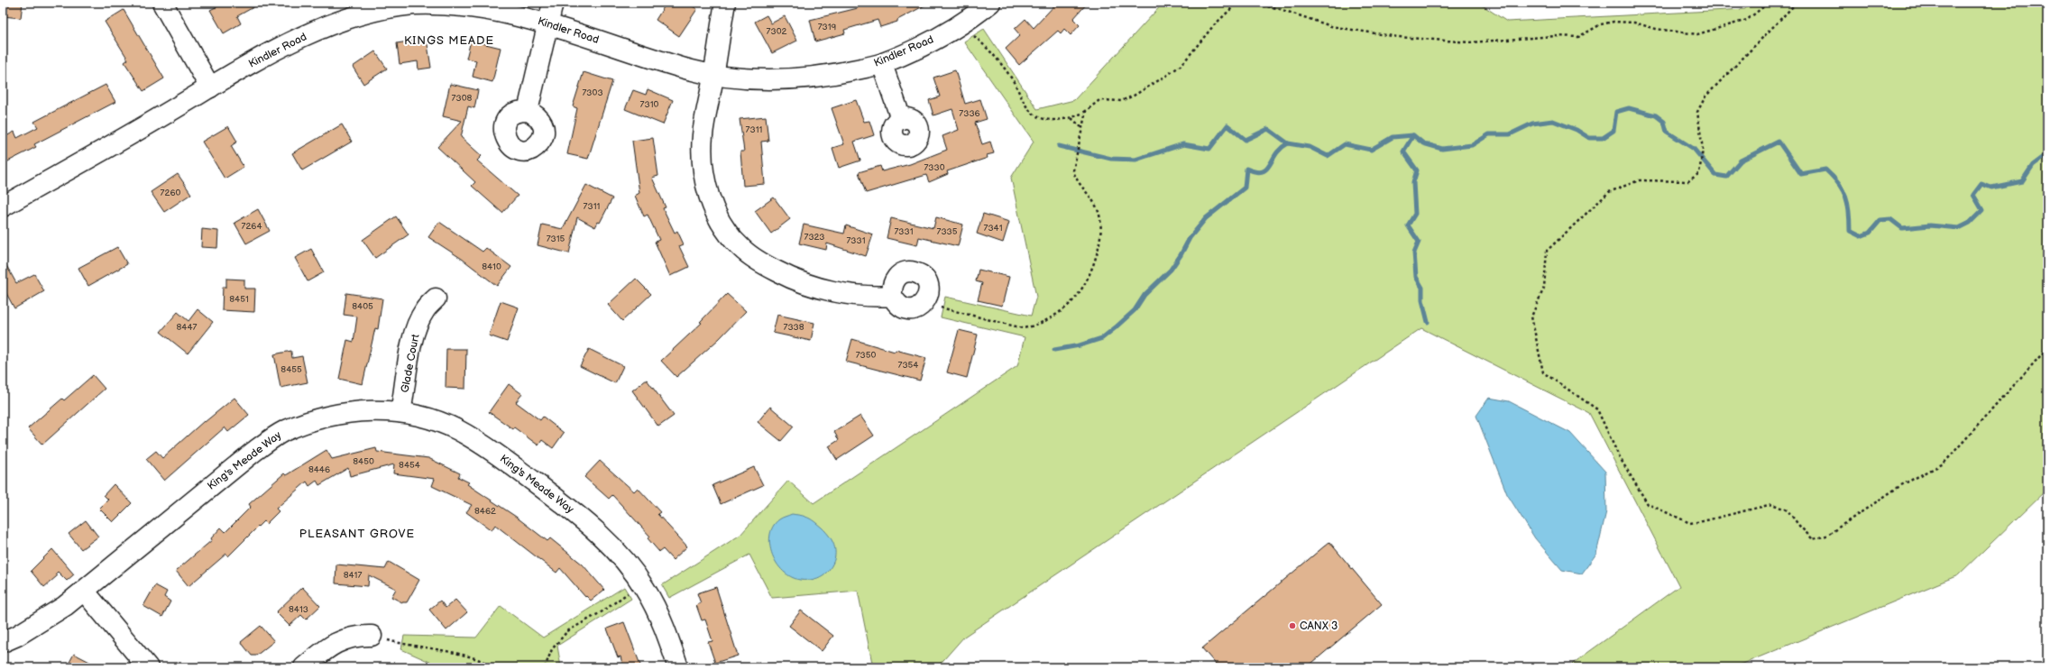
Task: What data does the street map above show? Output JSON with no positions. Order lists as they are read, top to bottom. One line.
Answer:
{"streets":{"street":["Kindler Road","Glade Court","King's Meade Way"]},"crossings":[["Glade Court","King's Meade Way"]],"districts":["KINGS MEADE","PLEASANT GROVE"],"places":["CANX 3"],"house_numbers":["7319","7302","7303","7308","7310","7336","7311","7330","7260","7311","7264","7341","7331","7335","7323","7315","7331","8410","8451","8405","8447","7338","7350","7354","8455","8450","8454","8446","8462","8417","8413"]}
